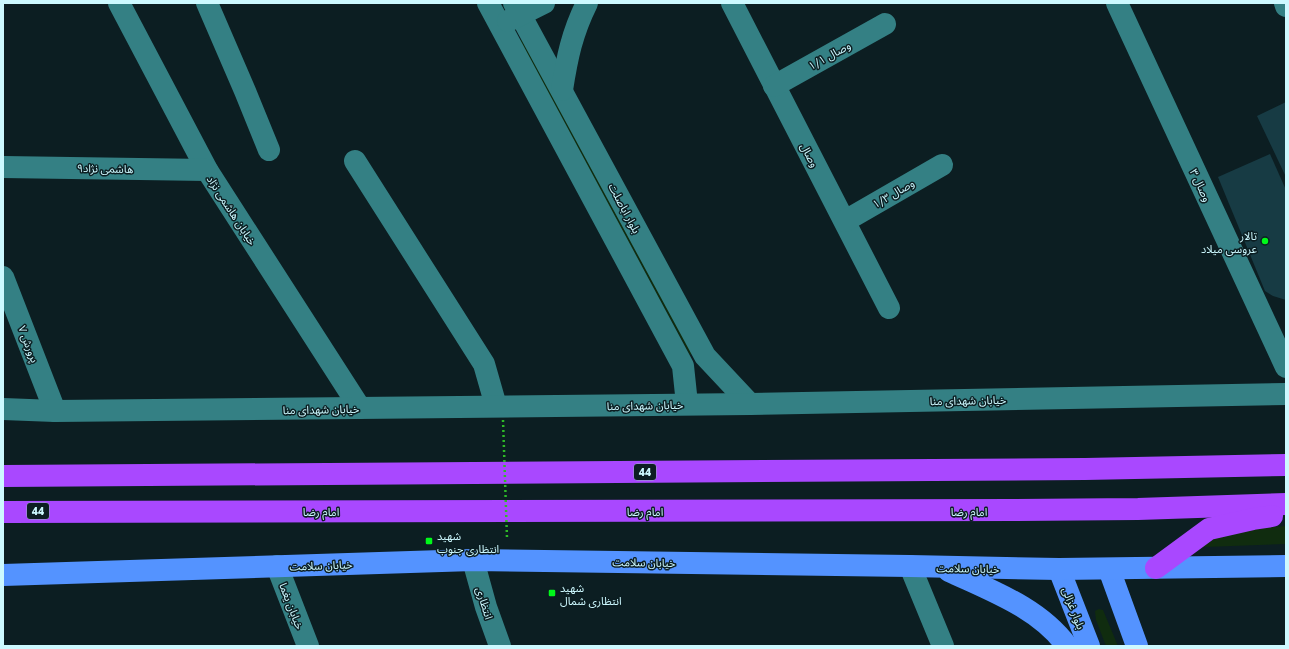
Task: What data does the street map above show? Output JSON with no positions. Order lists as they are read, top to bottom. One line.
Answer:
{"streets":{"highway":["44","امام رضا"],"main road":["خیابان سلامت","بلوار غزالی"],"street":["وصال ۱/۱","وصال","هاشمی نژاد۹","وصال ۳","وصال ۱/۳","بلوار اباصلت","خیابان هاشمی نژاد","پرورش ۷","خیابان شهدای منا","انتظاری","خیابان یغما"]},"crossings":[["وصال ۱/۱","وصال"],["وصال","وصال ۱/۳"],["هاشمی نژاد۹","خیابان هاشمی نژاد"],["بلوار اباصلت","خیابان شهدای منا"],["خیابان هاشمی نژاد","خیابان شهدای منا"],["پرورش ۷","خیابان شهدای منا"],["خیابان سلامت","انتظاری"],["خیابان سلامت","خیابان یغما"],["خیابان سلامت","بلوار غزالی"]],"places":{"other":["تالار عروسی میلاد"],"transit":["شهید انتظاری جنوب","شهید انتظاری شمال"]}}
